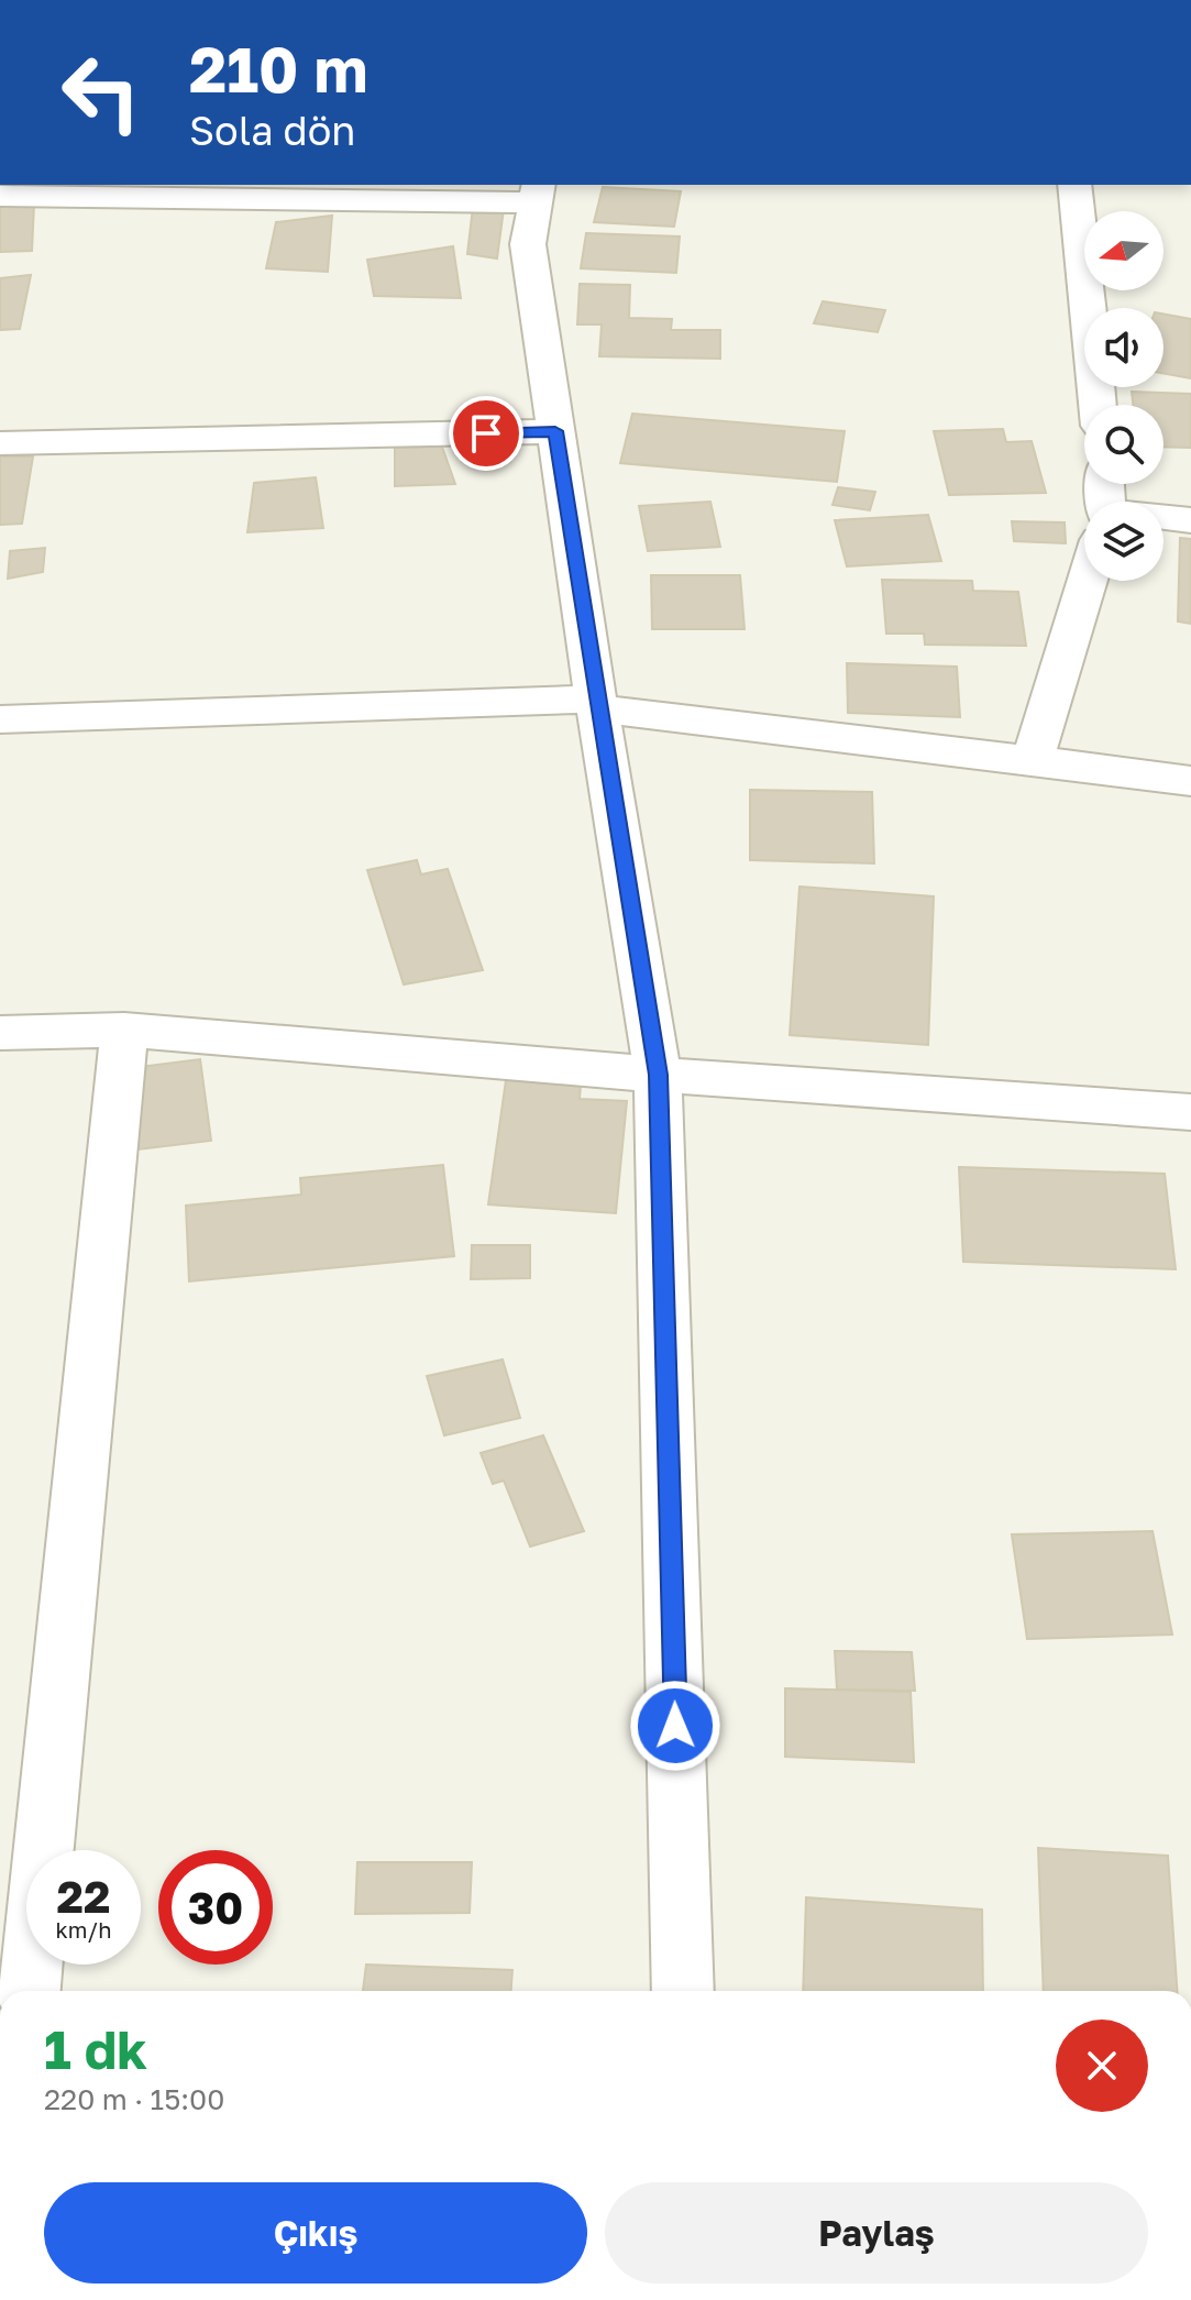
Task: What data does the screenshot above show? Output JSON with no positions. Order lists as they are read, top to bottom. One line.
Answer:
{"north":"left","page":{"turn":["210 m","Sola dön"],"speed":"22 km/h","limit":"30","heading":["1 dk","220 m · 15:00"],"buttons":["Çıkış","Paylaş"]}}
